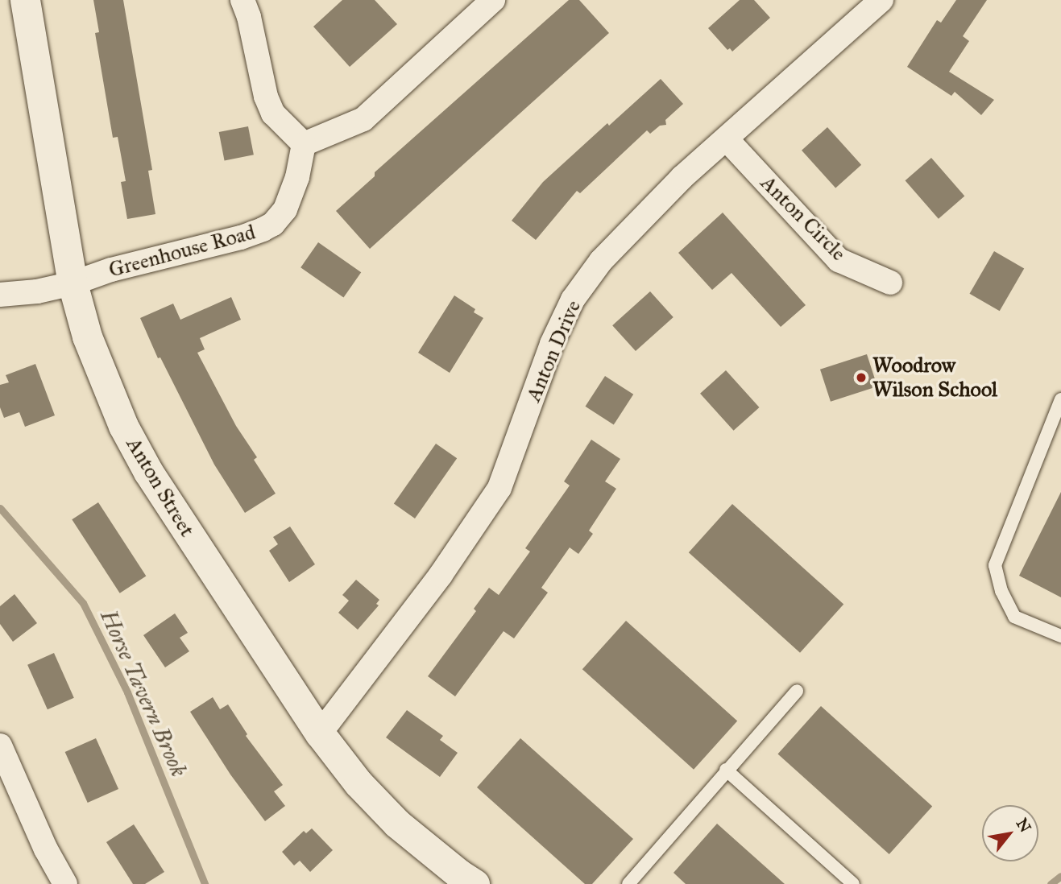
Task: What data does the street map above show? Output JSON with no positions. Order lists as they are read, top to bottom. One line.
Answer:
{"streets":{"street":["Anton Circle","Greenhouse Road","Anton Drive","Anton Street"]},"crossings":[["Anton Circle","Anton Drive"],["Greenhouse Road","Anton Street"],["Anton Drive","Anton Street"]],"water":["Horse Tavern Brook"],"places":["Woodrow Wilson School"],"north":"top right"}
